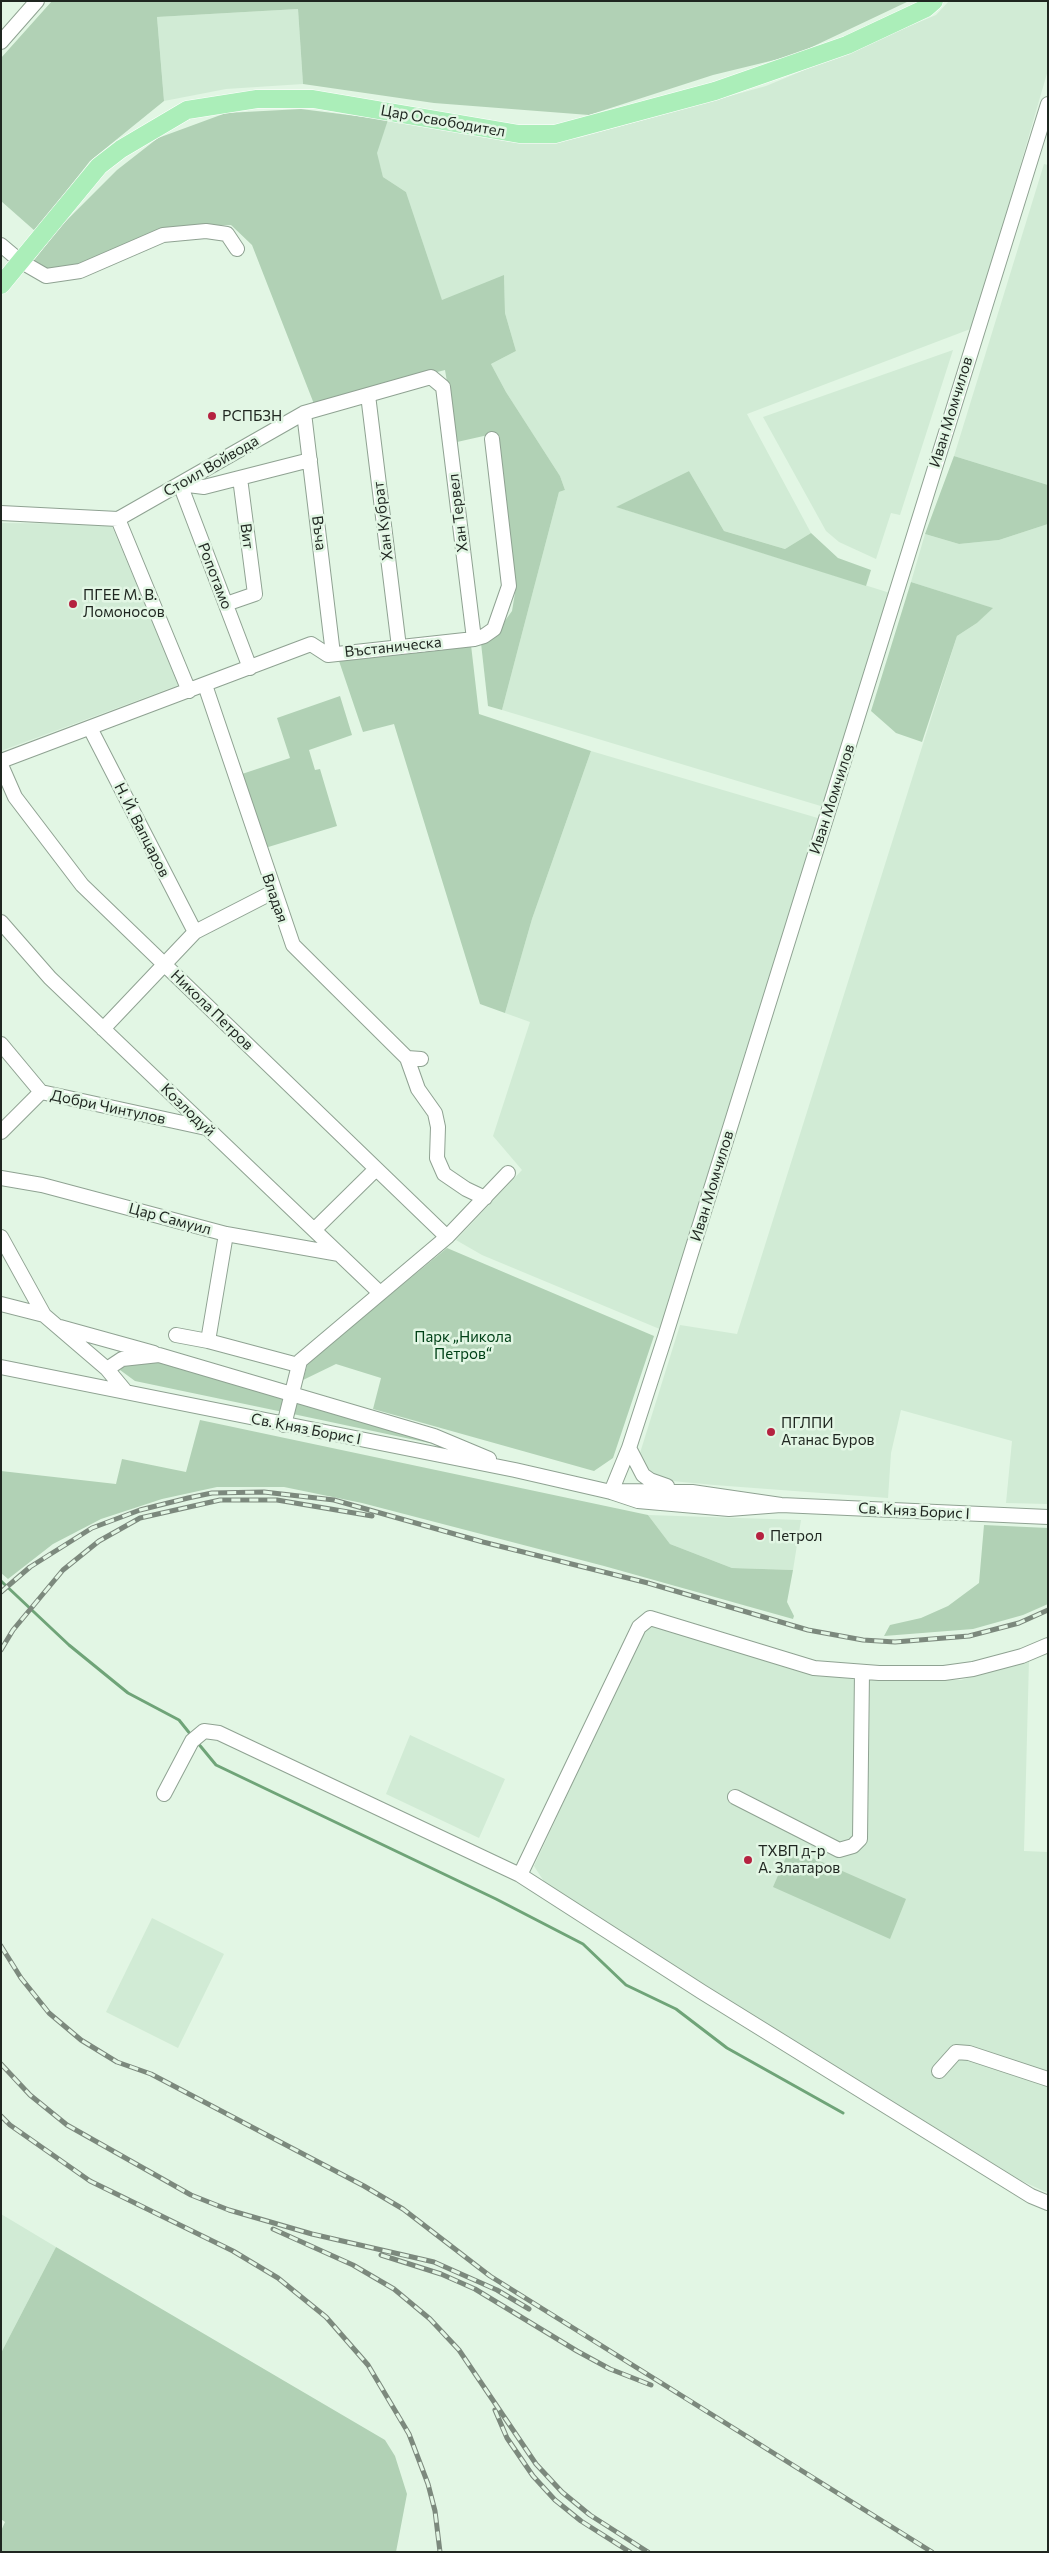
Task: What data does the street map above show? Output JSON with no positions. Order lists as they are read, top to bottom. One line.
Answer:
{"streets":{"main road":["Цар Освободител"],"street":["Иван Момчилов","Стоил Войвода","Хан Тервел","Хан Кубрат","Въча","Вит","Ропотамо","Въстаническа","Н. Й. Вапцаров","Владая","Никола Петров","Добри Чинтулов","Козлодуй","Цар Самуил","Св. Княз Борис I"]},"crossings":[["Иван Момчилов","Св. Княз Борис I"],["Стоил Войвода","Хан Тервел"],["Стоил Войвода","Хан Кубрат"],["Стоил Войвода","Въча"],["Стоил Войвода","Ропотамо"],["Хан Тервел","Въстаническа"],["Хан Кубрат","Въстаническа"],["Въча","Въстаническа"],["Вит","Ропотамо"],["Ропотамо","Въстаническа"],["Въстаническа","Н. Й. Вапцаров"],["Въстаническа","Владая"],["Добри Чинтулов","Козлодуй"],["Козлодуй","Цар Самуил"]],"parks":["Парк „Никола Петров“"],"places":["РСПБЗН","ПГЕЕ М. В. Ломоносов","ПГЛПИ Атанас Буров","Петрол","ТХВП д-р А. Златаров"]}
